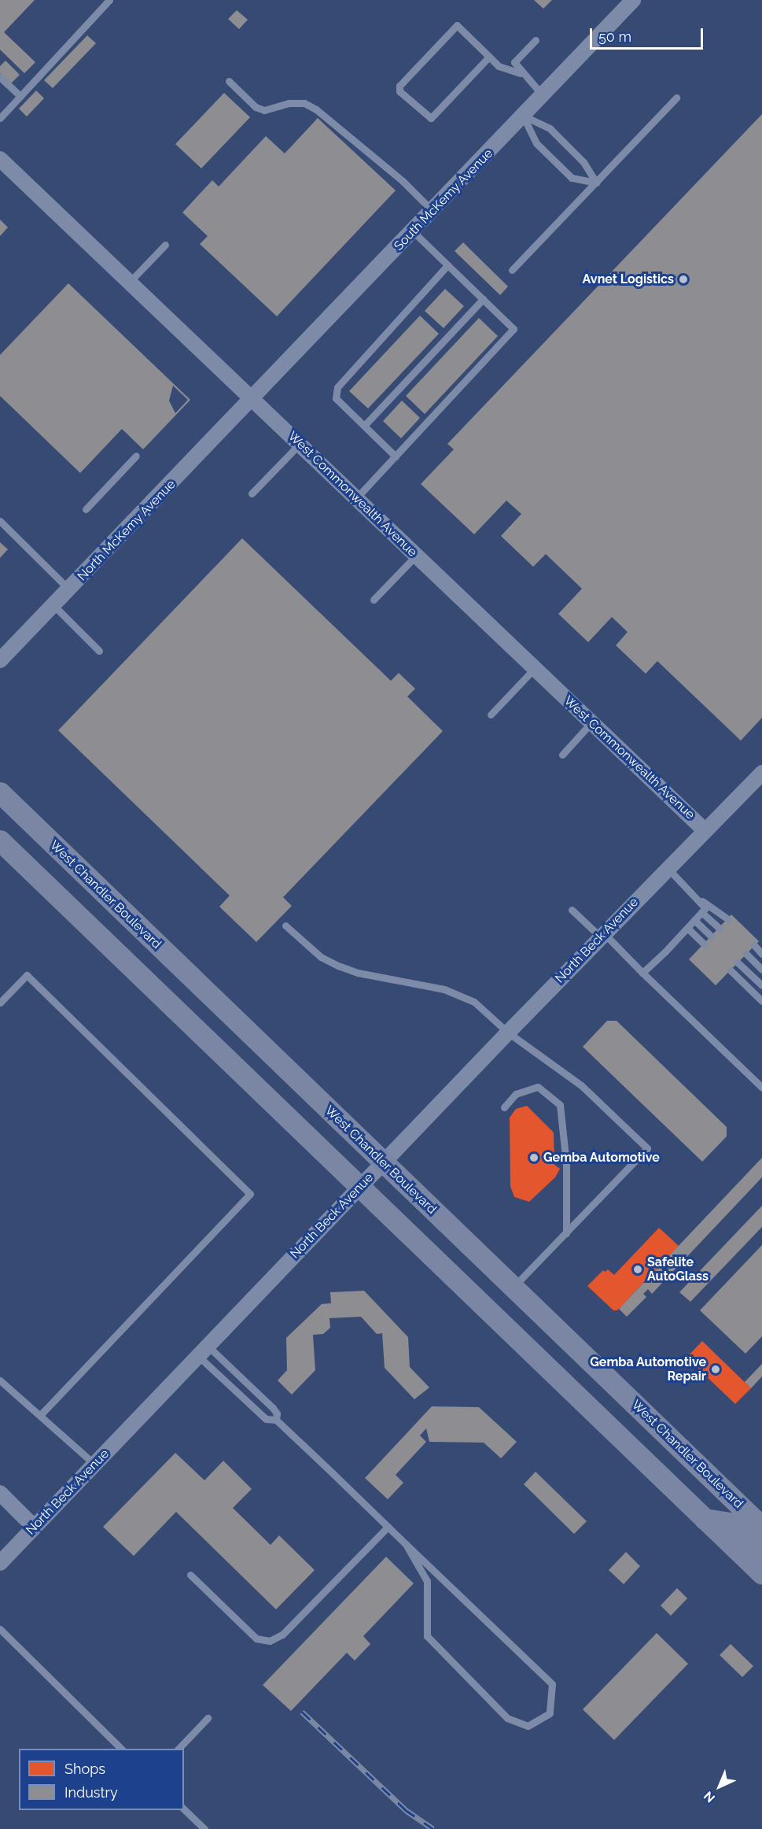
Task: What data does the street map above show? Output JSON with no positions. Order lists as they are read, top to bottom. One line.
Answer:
{"streets":{"main road":["West Chandler Boulevard"],"street":["South McKemy Avenue","West Commonwealth Avenue","North McKemy Avenue","North Beck Avenue"]},"crossings":[["South McKemy Avenue","West Commonwealth Avenue"],["South McKemy Avenue","North McKemy Avenue"],["West Commonwealth Avenue","North McKemy Avenue"],["West Commonwealth Avenue","North Beck Avenue"],["West Chandler Boulevard","North Beck Avenue"]],"places":["Avnet Logistics","Gemba Automotive","Safelite AutoGlass","Gemba Automotive Repair"],"legend":["Shops","Industry"],"scale_bar":"50 m","north":"bottom left"}
